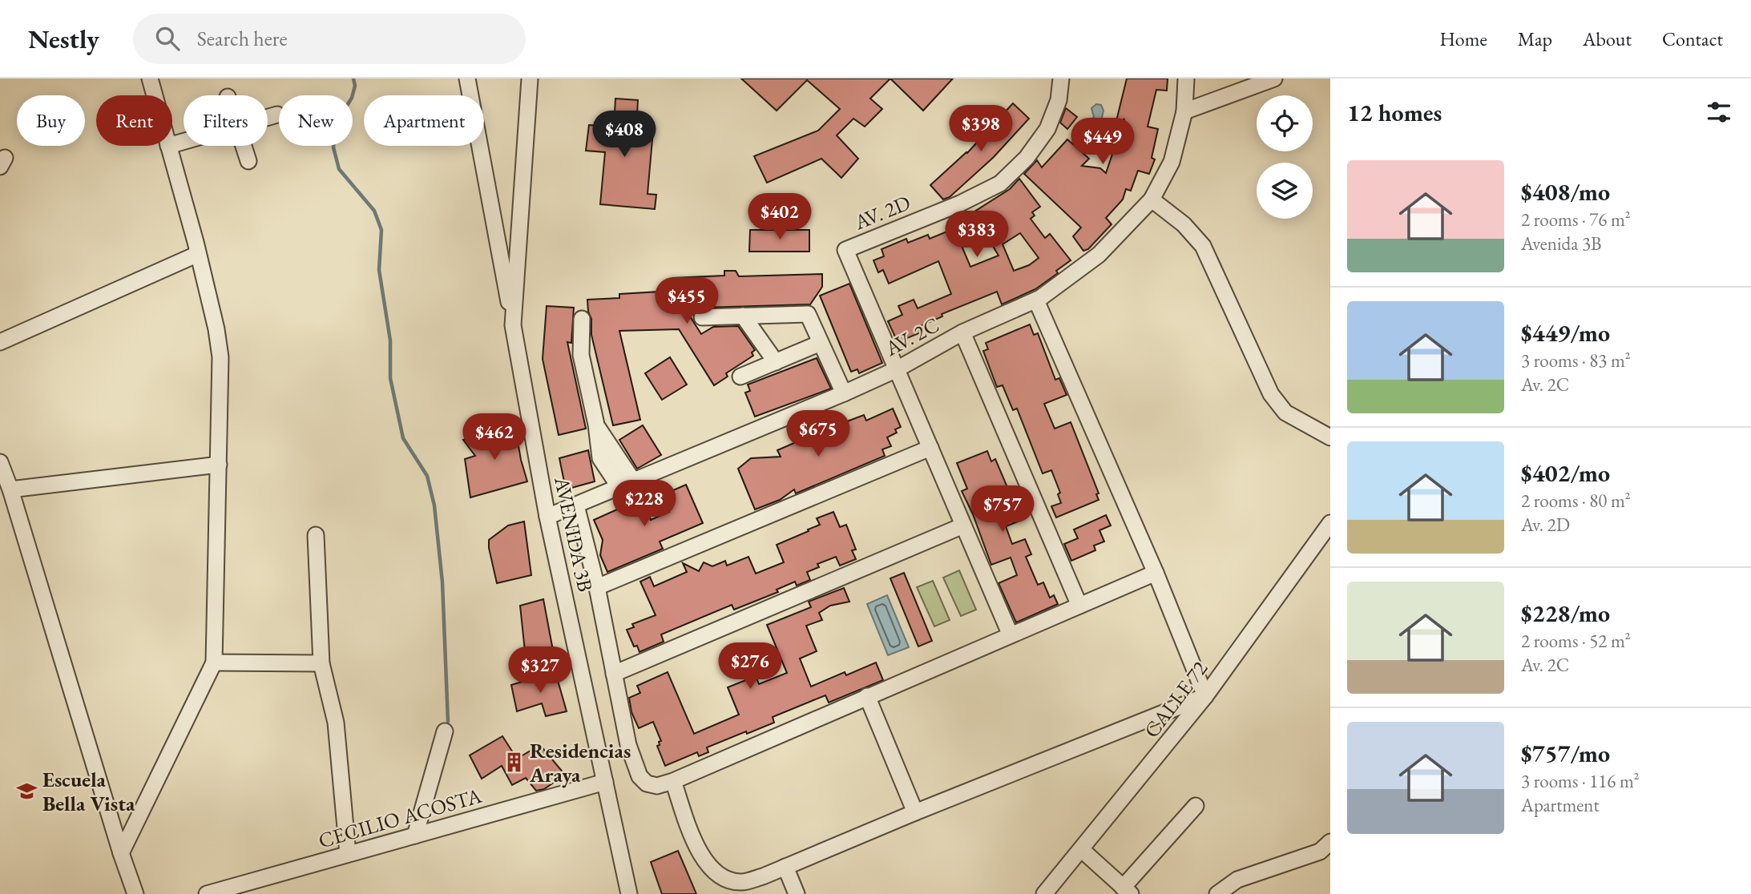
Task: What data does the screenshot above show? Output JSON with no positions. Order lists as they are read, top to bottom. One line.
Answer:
{"streets":{"street":["AV. 2D","AV. 2C","AVENIDA 3B","CALLE 72","CECILIO ACOSTA"]},"crossings":[["AV. 2D","AV. 2C"],["AV. 2C","AVENIDA 3B"],["AVENIDA 3B","CECILIO ACOSTA"]],"places":{"building":["Residencias Araya"],"school or university":["Escuela Bella Vista"]},"page":{"header":"Nestly","search":"Search here","nav":["Home","Map","About","Contact"],"heading":"12 homes","chip":["Buy","Rent","Filters","New","Apartment"],"price":["$398","$408","$449","$402","$383","$455","$675","$462","$228","$757","$276","$327"],"list":[{"name":"$408/mo","note":"2 rooms · 76 m² · Avenida 3B"},{"name":"$449/mo","note":"3 rooms · 83 m² · Av. 2C"},{"name":"$402/mo","note":"2 rooms · 80 m² · Av. 2D"},{"name":"$228/mo","note":"2 rooms · 52 m² · Av. 2C"},{"name":"$757/mo","note":"3 rooms · 116 m² · Apartment"}]}}
